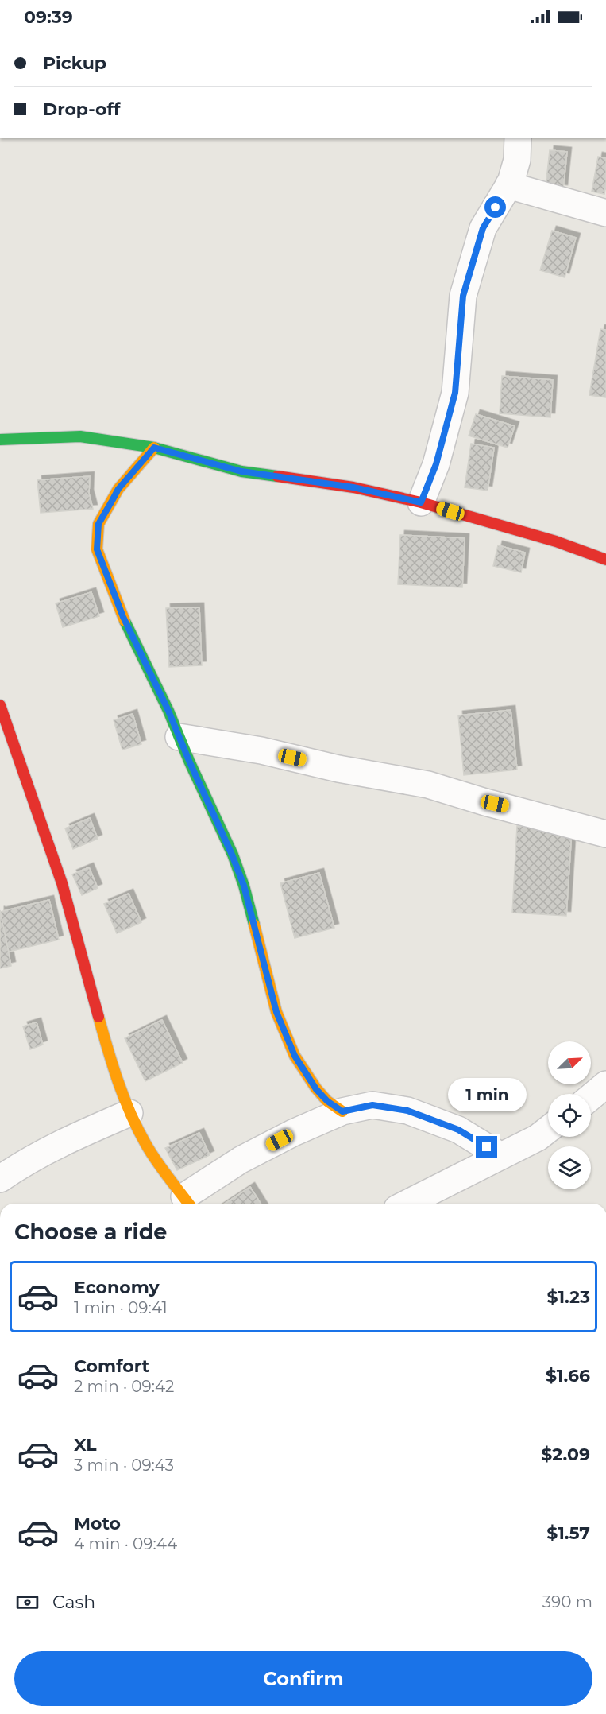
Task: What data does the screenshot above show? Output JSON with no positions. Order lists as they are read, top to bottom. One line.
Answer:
{"north":"top right","page":{"status":"09:39","banner":["Pickup","Drop-off"],"bubble":"1 min","heading":"Choose a ride","list":[{"name":"Economy","note":"1 min · 09:41","value":"$1.23"},{"name":"Comfort","note":"2 min · 09:42","value":"$1.66"},{"name":"XL","note":"3 min · 09:43","value":"$2.09"},{"name":"Moto","note":"4 min · 09:44","value":"$1.57"}],"pay":["Cash","390 m"],"buttons":"Confirm"}}
